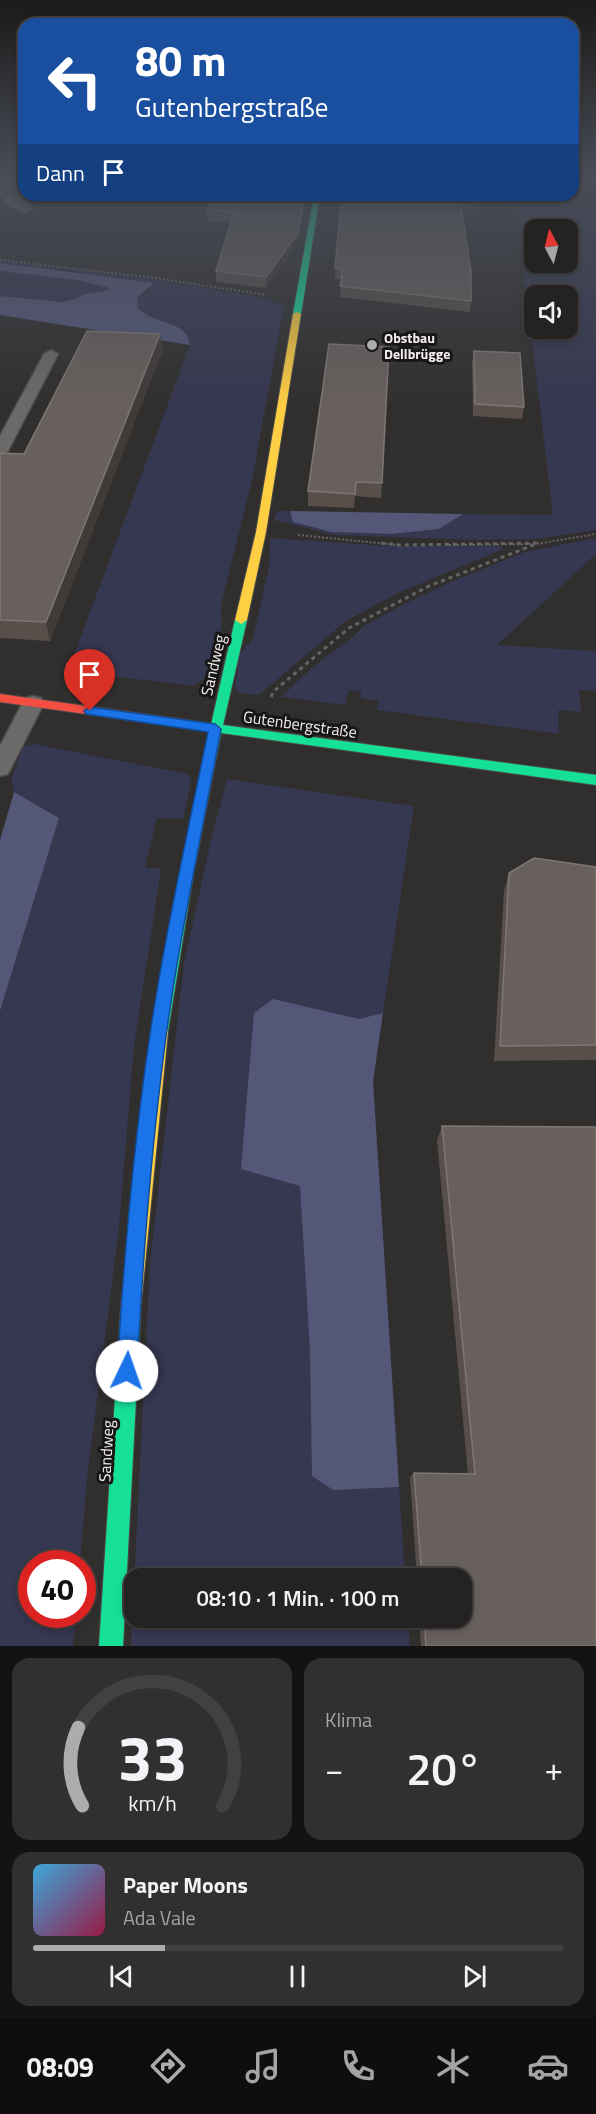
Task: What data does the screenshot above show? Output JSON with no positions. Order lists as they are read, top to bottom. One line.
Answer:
{"streets":{"street":["Sandweg","Gutenbergstraße"]},"crossings":[["Sandweg","Gutenbergstraße"]],"places":["Obstbau Dellbrügge"],"north":"top","page":{"turn":["80 m","Gutenbergstraße"],"then":"Dann","limit":"40","trip":"08:10 · 1 Min. · 100 m","tile":"Klima","heat":["−","20°","+"],"song":["Paper Moons","Ada Vale"],"tabs":"08:09","gauge":["33","km/h"]}}
